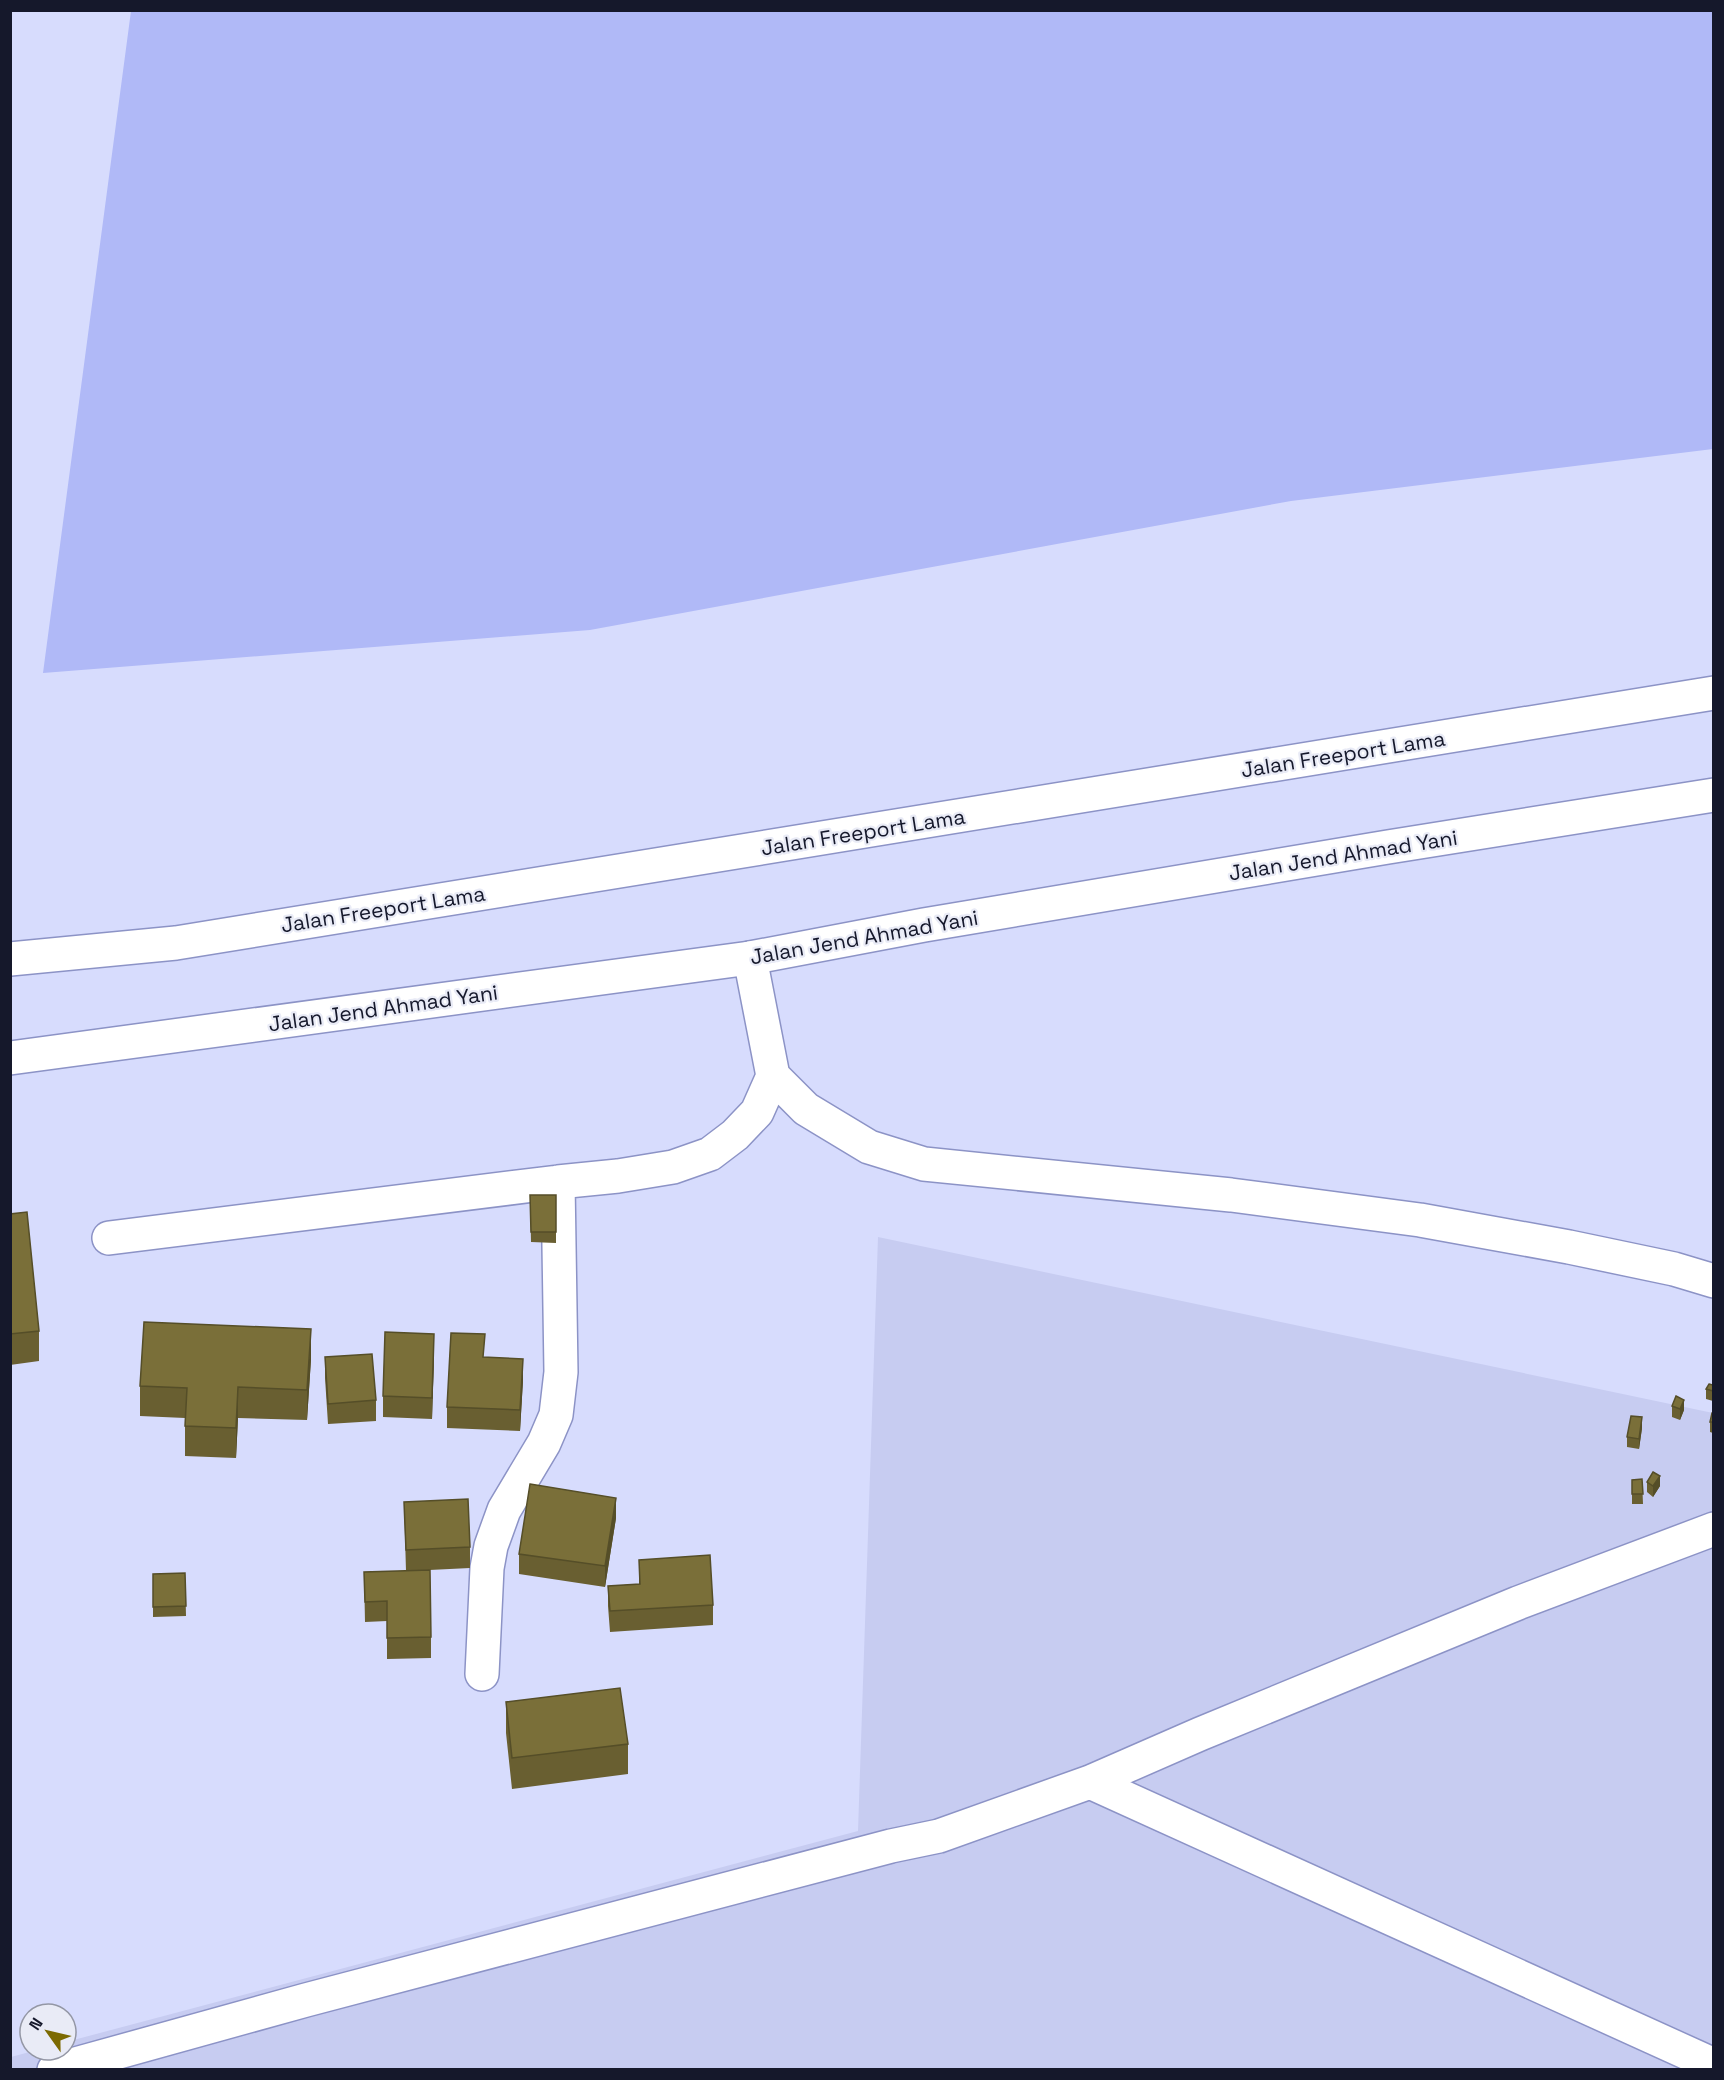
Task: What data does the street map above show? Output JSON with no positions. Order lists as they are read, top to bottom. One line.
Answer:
{"streets":{"street":["Jalan Freeport Lama","Jalan Jend Ahmad Yani"]},"north":"top left"}
